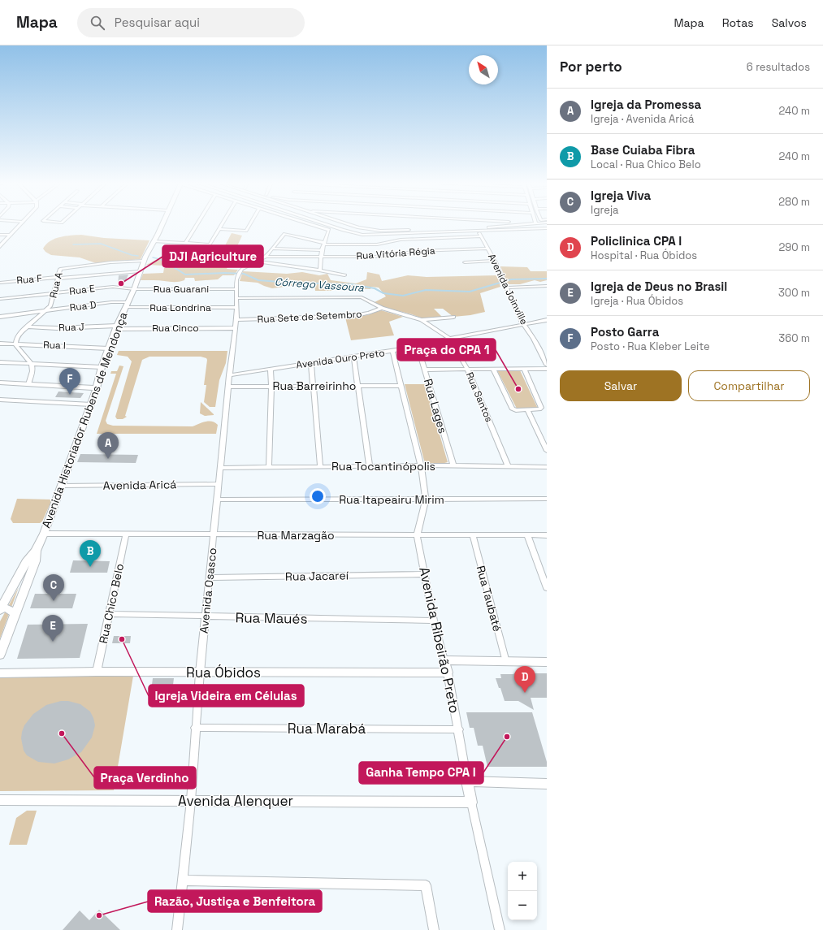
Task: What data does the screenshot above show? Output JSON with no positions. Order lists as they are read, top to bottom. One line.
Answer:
{"streets":{"main road":["Avenida Historiador Rubens de Mendonça"],"street":["Rua Vitória Régia","Rua F","Rua A","Rua Guarani","Avenida Joinville","Rua E","Rua D","Rua Londrina","Rua Sete de Setembro","Rua J","Rua Cinco","Rua I","Avenida Ouro Preto","Rua Barreirinho","Rua Santos","Rua Lages","Rua Tocantinópolis","Avenida Aricá","Rua Itapeairu Mirim","Rua Marzagão","Rua Jacareí","Avenida Osasco","Rua Taubaté","Rua Chico Belo","Rua Maués","Avenida Ribeirão Preto","Rua Óbidos","Rua Marabá","Avenida Alenquer"]},"crossings":[["Rua Vitória Régia","Avenida Joinville"],["Rua Vitória Régia","Avenida Osasco"],["Rua F","Rua A"],["Rua A","Rua E"],["Rua A","Rua D"],["Rua A","Rua J"],["Rua A","Rua I"],["Rua A","Avenida Historiador Rubens de Mendonça"],["Rua Guarani","Rua E"],["Rua Guarani","Avenida Historiador Rubens de Mendonça"],["Rua Guarani","Avenida Osasco"],["Avenida Joinville","Avenida Ouro Preto"],["Rua D","Rua Londrina"],["Rua D","Avenida Historiador Rubens de Mendonça"],["Rua Londrina","Avenida Historiador Rubens de Mendonça"],["Rua Londrina","Avenida Osasco"],["Rua Sete de Setembro","Rua Santos"],["Rua Sete de Setembro","Avenida Osasco"],["Rua J","Rua Cinco"],["Rua J","Avenida Historiador Rubens de Mendonça"],["Rua Cinco","Avenida Historiador Rubens de Mendonça"],["Rua Cinco","Avenida Osasco"],["Rua I","Avenida Historiador Rubens de Mendonça"],["Avenida Ouro Preto","Rua Santos"],["Avenida Ouro Preto","Rua Lages"],["Avenida Ouro Preto","Avenida Osasco"],["Avenida Ouro Preto","Avenida Ribeirão Preto"],["Rua Barreirinho","Avenida Osasco"],["Rua Barreirinho","Avenida Ribeirão Preto"],["Rua Santos","Rua Tocantinópolis"],["Rua Santos","Avenida Osasco"],["Rua Lages","Rua Tocantinópolis"],["Avenida Historiador Rubens de Mendonça","Avenida Aricá"],["Avenida Historiador Rubens de Mendonça","Rua Marzagão"],["Rua Tocantinópolis","Avenida Osasco"],["Rua Tocantinópolis","Avenida Ribeirão Preto"],["Avenida Aricá","Avenida Osasco"],["Rua Itapeairu Mirim","Avenida Osasco"],["Rua Itapeairu Mirim","Avenida Ribeirão Preto"],["Rua Marzagão","Avenida Osasco"],["Rua Marzagão","Rua Taubaté"],["Rua Marzagão","Rua Chico Belo"],["Rua Marzagão","Avenida Ribeirão Preto"],["Rua Jacareí","Avenida Osasco"],["Rua Jacareí","Avenida Ribeirão Preto"],["Avenida Osasco","Rua Maués"],["Avenida Osasco","Rua Óbidos"],["Avenida Osasco","Rua Marabá"],["Avenida Osasco","Avenida Alenquer"],["Rua Chico Belo","Rua Maués"],["Rua Chico Belo","Rua Óbidos"],["Rua Maués","Avenida Ribeirão Preto"],["Avenida Ribeirão Preto","Rua Óbidos"],["Avenida Ribeirão Preto","Rua Marabá"],["Avenida Ribeirão Preto","Avenida Alenquer"]],"water":["Córrego Vassoura"],"places":["DJI Agriculture","Praça do CPA 1","Igreja Videira em Células","Praça Verdinho","Ganha Tempo CPA I","Razão, Justiça e Benfeitora"],"north":"top left","page":{"header":"Mapa","search":"Pesquisar aqui","nav":["Mapa","Rotas","Salvos"],"heading":["Por perto","6 resultados"],"list":[{"mark":"A","name":"Igreja da Promessa","note":"Igreja · Avenida Aricá","value":"240 m"},{"mark":"B","name":"Base Cuiaba Fibra","note":"Local · Rua Chico Belo","value":"240 m"},{"mark":"C","name":"Igreja Viva","note":"Igreja","value":"280 m"},{"mark":"D","name":"Policlinica CPA I","note":"Hospital · Rua Óbidos","value":"290 m"},{"mark":"E","name":"Igreja de Deus no Brasil","note":"Igreja · Rua Óbidos","value":"300 m"},{"mark":"F","name":"Posto Garra","note":"Posto · Rua Kleber Leite","value":"360 m"}],"buttons":["Salvar","Compartilhar"],"pins":["F","A","B","C","E","D"],"map_buttons":["+","−"]}}
